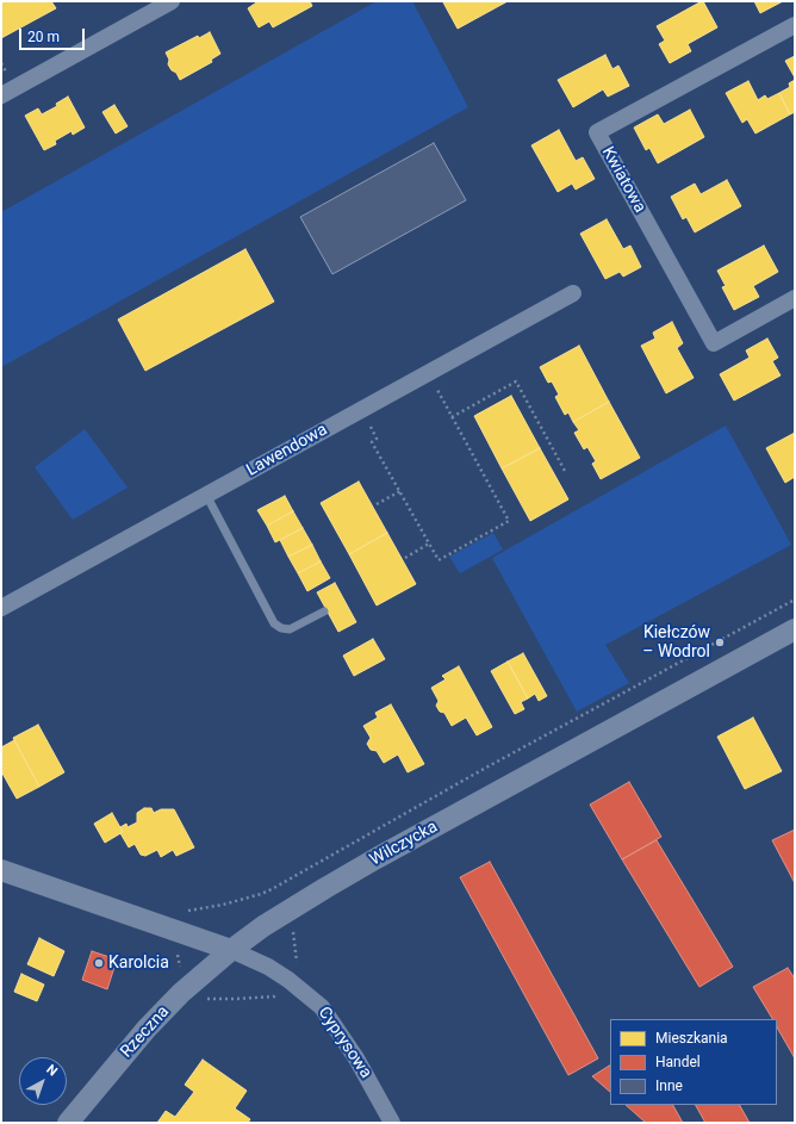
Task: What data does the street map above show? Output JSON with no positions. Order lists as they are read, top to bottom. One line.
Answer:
{"streets":{"street":["Kwiatowa","Lawendowa","Wilczycka","Rzeczna","Cyprysowa"]},"crossings":[["Wilczycka","Rzeczna"],["Wilczycka","Cyprysowa"],["Rzeczna","Cyprysowa"]],"places":["Kiełczów – Wodrol","Karolcia"],"legend":["Mieszkania","Handel","Inne"],"scale_bar":"20 m","north":"top right"}
